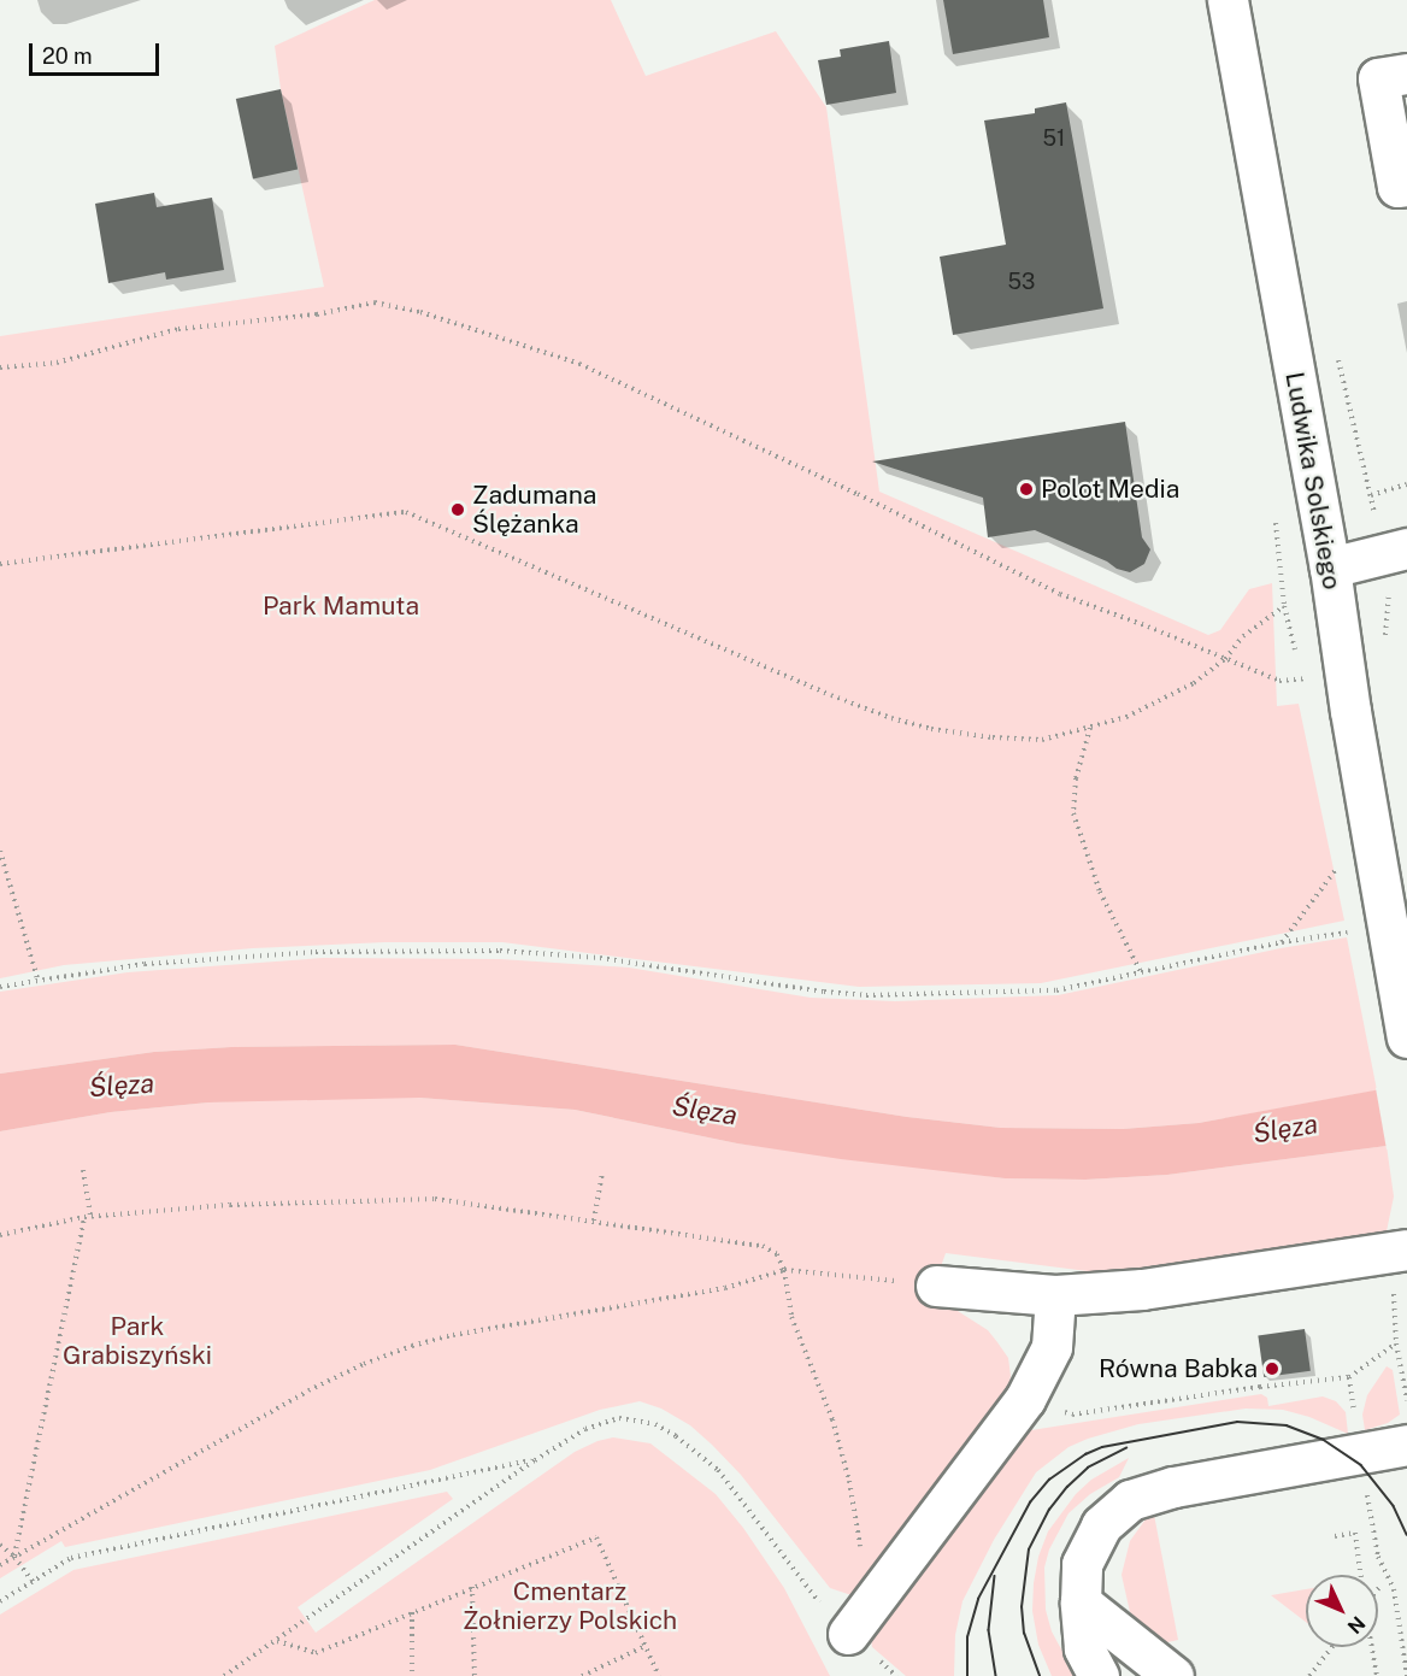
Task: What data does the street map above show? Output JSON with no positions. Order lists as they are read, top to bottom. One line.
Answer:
{"streets":{"main road":["Ludwika Solskiego"]},"water":["Ślęza"],"parks":["Park Mamuta","Park Grabiszyński","Cmentarz Żołnierzy Polskich"],"places":["Polot Media","Zadumana Ślężanka","Równa Babka"],"house_numbers":["51","53"],"scale_bar":"20 m","north":"bottom right"}
